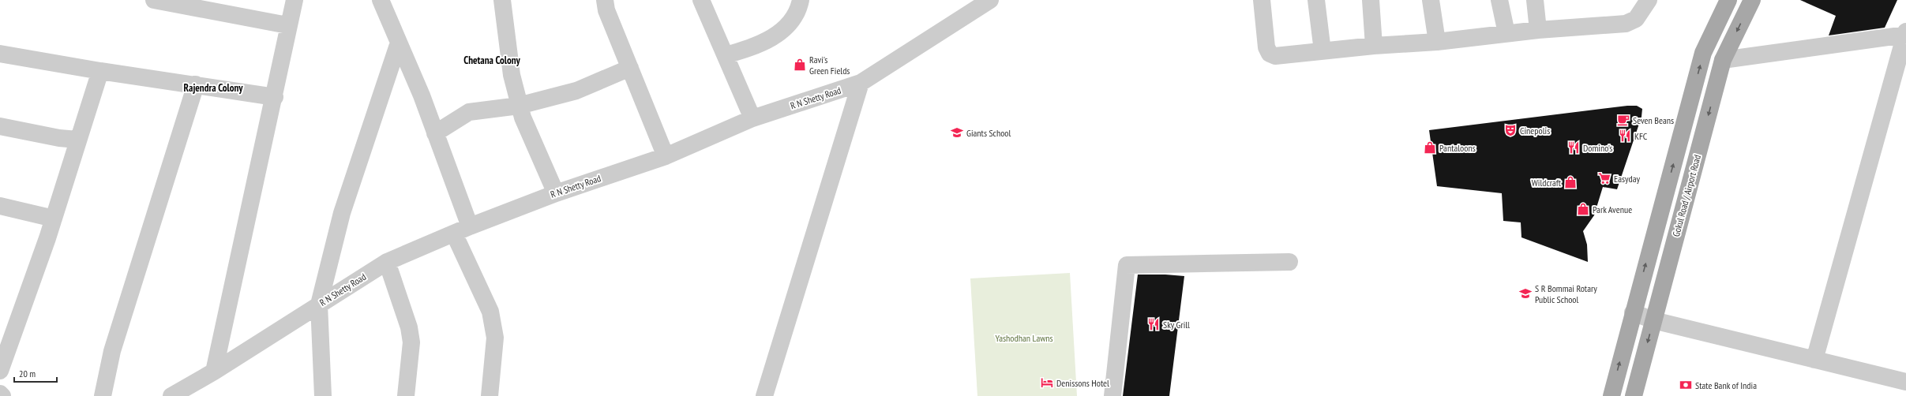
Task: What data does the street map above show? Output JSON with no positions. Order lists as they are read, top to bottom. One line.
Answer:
{"streets":{"main road":["Gokul Road / Airport Road"],"street":["R N Shetty Road"]},"districts":["Chetana Colony","Rajendra Colony"],"parks":["Yashodhan Lawns"],"places":{"shop":["Ravi's Green Fields","Pantaloons","Wildcraft","Park Avenue"],"cafe":["Seven Beans"],"theatre":["Cinepolis"],"school or university":["Giants School","S R Bommai Rotary Public School"],"restaurant":["KFC","Domino's","Sky Grill"],"supermarket":["Easyday"],"hotel":["Denissons Hotel"],"bank":["State Bank of India"]},"scale_bar":"20 m"}
